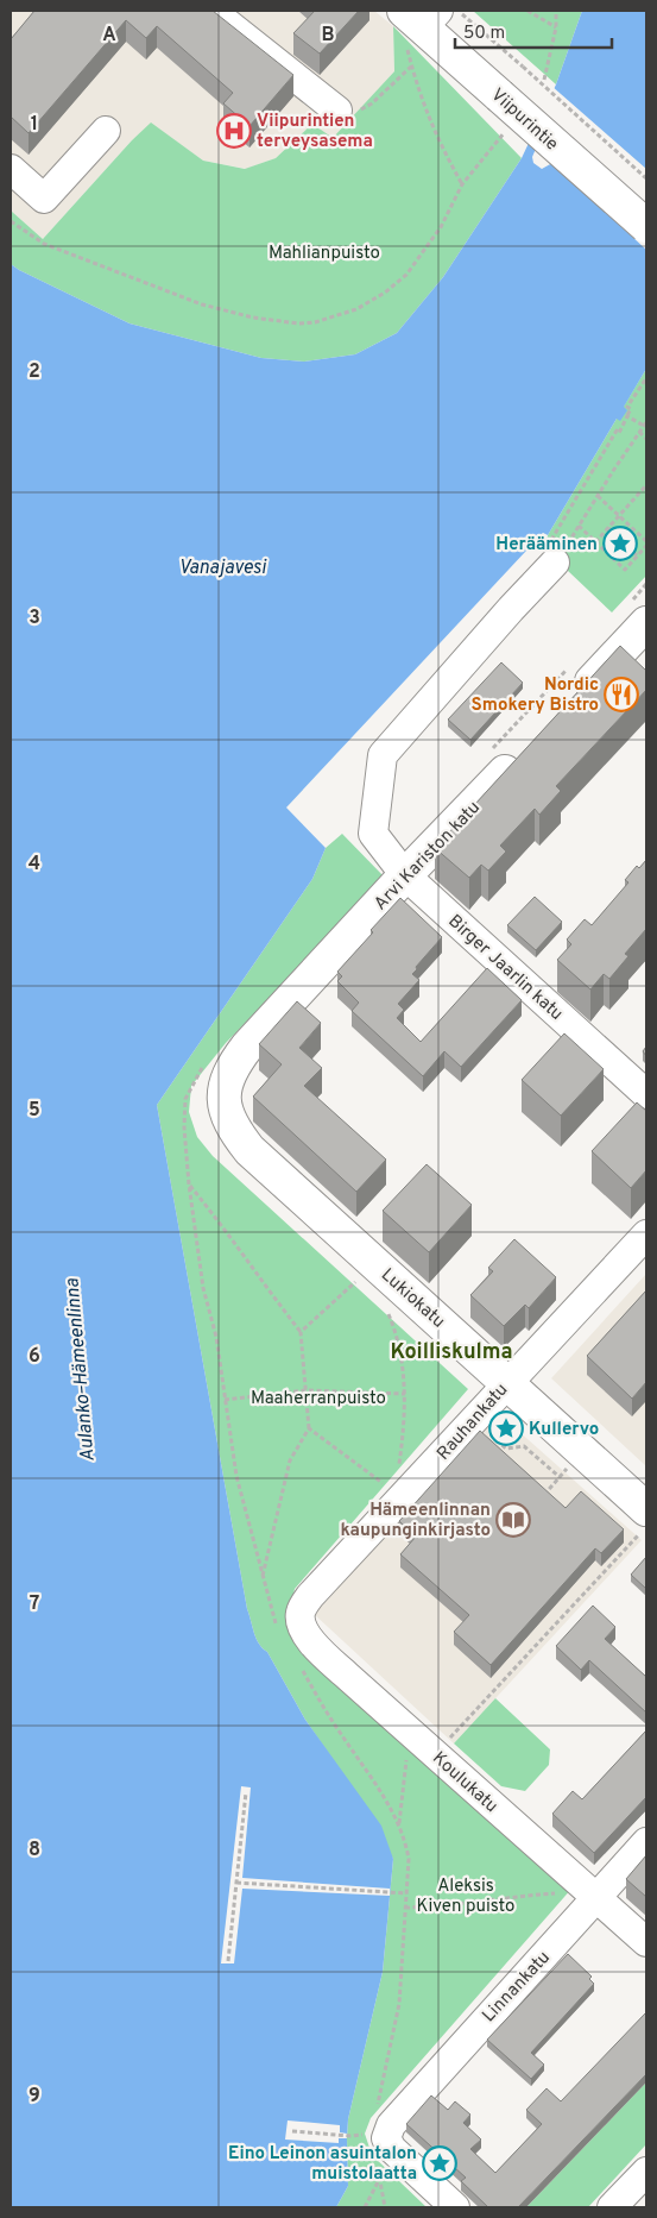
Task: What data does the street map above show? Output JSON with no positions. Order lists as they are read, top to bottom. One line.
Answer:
{"streets":{"main road":["Viipurintie","Arvi Kariston katu","Lukiokatu"],"street":["Birger Jaarlin katu","Rauhankatu","Koulukatu","Linnankatu"]},"crossings":[["Arvi Kariston katu","Birger Jaarlin katu"],["Arvi Kariston katu","Lukiokatu"],["Lukiokatu","Rauhankatu"],["Rauhankatu","Koulukatu"],["Koulukatu","Linnankatu"]],"districts":["Koilliskulma"],"water":["Vanajavesi","Aulanko–Hämeenlinna"],"parks":["Mahlianpuisto","Maaherranpuisto","Aleksis Kiven puisto"],"places":{"hospital":["Viipurintien terveysasema"],"place":["Herääminen","Kullervo","Eino Leinon asuintalon muistolaatta"],"restaurant":["Nordic Smokery Bistro"],"library":["Hämeenlinnan kaupunginkirjasto"]},"scale_bar":"50 m","grid":{"columns":["A","B"],"rows":["1","2","3","4","5","6","7","8","9"]}}
